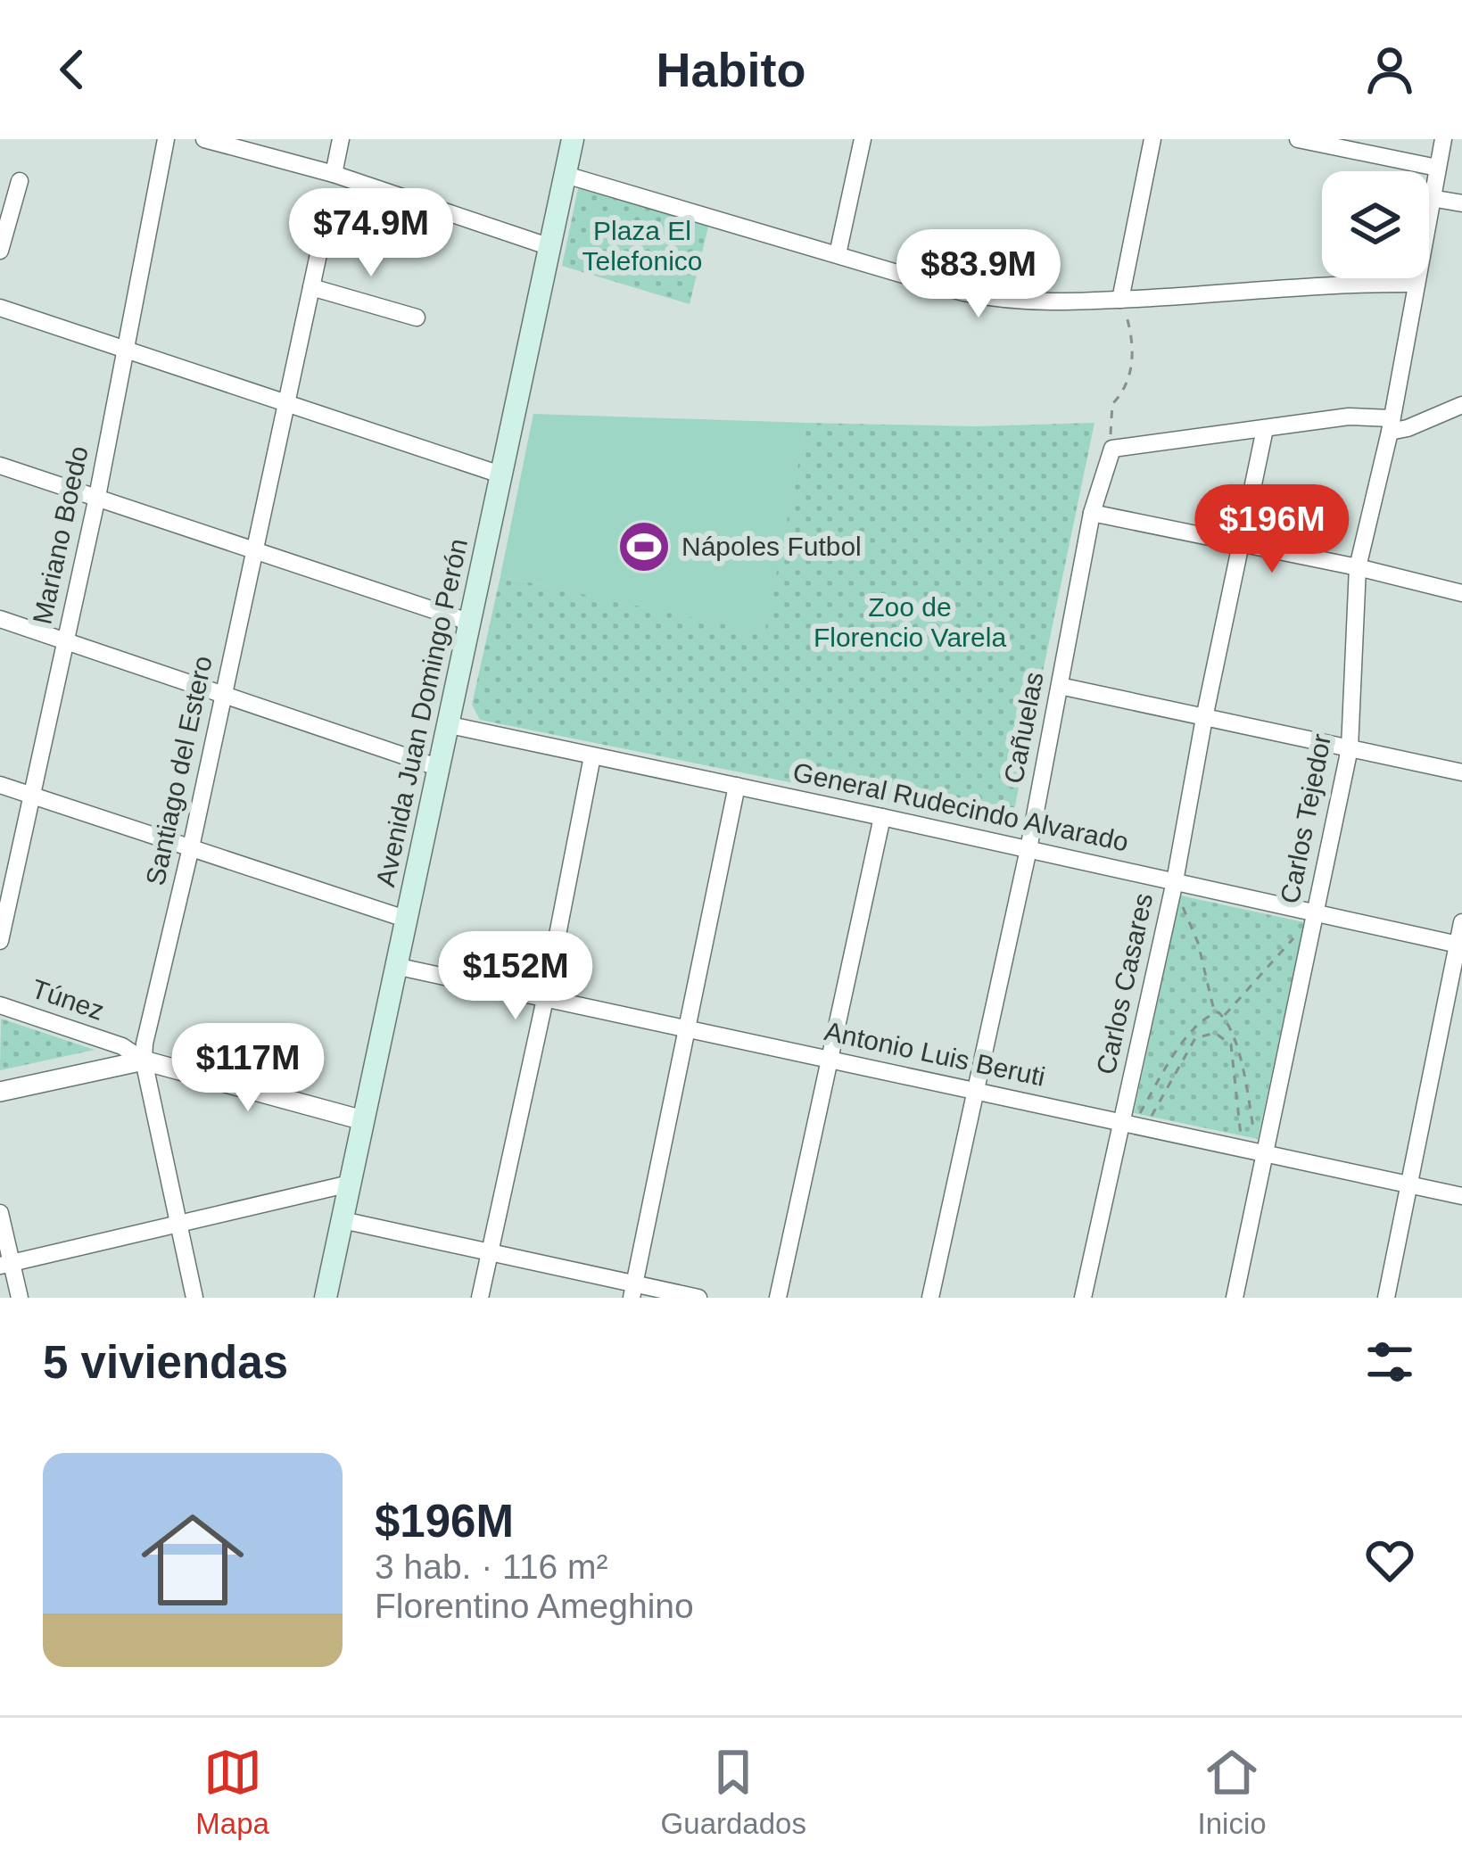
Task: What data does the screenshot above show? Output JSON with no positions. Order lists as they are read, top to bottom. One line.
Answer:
{"streets":{"main road":["Avenida Juan Domingo Perón"],"street":["Mariano Boedo","Cañuelas","Santiago del Estero","General Rudecindo Alvarado","Carlos Tejedor","Carlos Casares","Túnez","Antonio Luis Beruti"]},"crossings":[["Avenida Juan Domingo Perón","General Rudecindo Alvarado"],["Avenida Juan Domingo Perón","Túnez"],["Avenida Juan Domingo Perón","Antonio Luis Beruti"],["Cañuelas","General Rudecindo Alvarado"],["Cañuelas","Antonio Luis Beruti"],["Santiago del Estero","Túnez"],["General Rudecindo Alvarado","Carlos Tejedor"],["General Rudecindo Alvarado","Carlos Casares"],["Carlos Tejedor","Antonio Luis Beruti"],["Carlos Casares","Antonio Luis Beruti"]],"parks":["Plaza El Telefonico","Zoo de Florencio Varela"],"places":{"sports":["Nápoles Futbol"]},"page":{"header":"Habito","price":["$74.9M","$83.9M","$196M","$152M","$117M"],"heading":"5 viviendas","list":[{"name":"$196M","note":"3 hab. · 116 m² · Florentino Ameghino"}],"tabs":["Mapa","Guardados","Inicio"]}}
